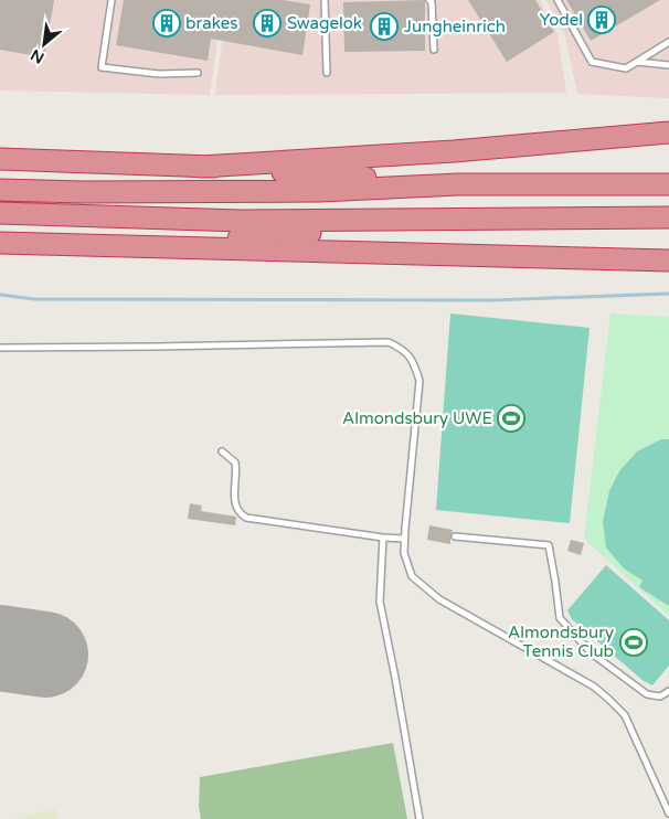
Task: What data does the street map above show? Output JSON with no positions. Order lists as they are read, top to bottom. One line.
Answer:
{"places":{"building":["Yodel","brakes","Swagelok","Jungheinrich"],"sports":["Almondsbury UWE","Almondsbury Tennis Club"]},"north":"bottom left"}
